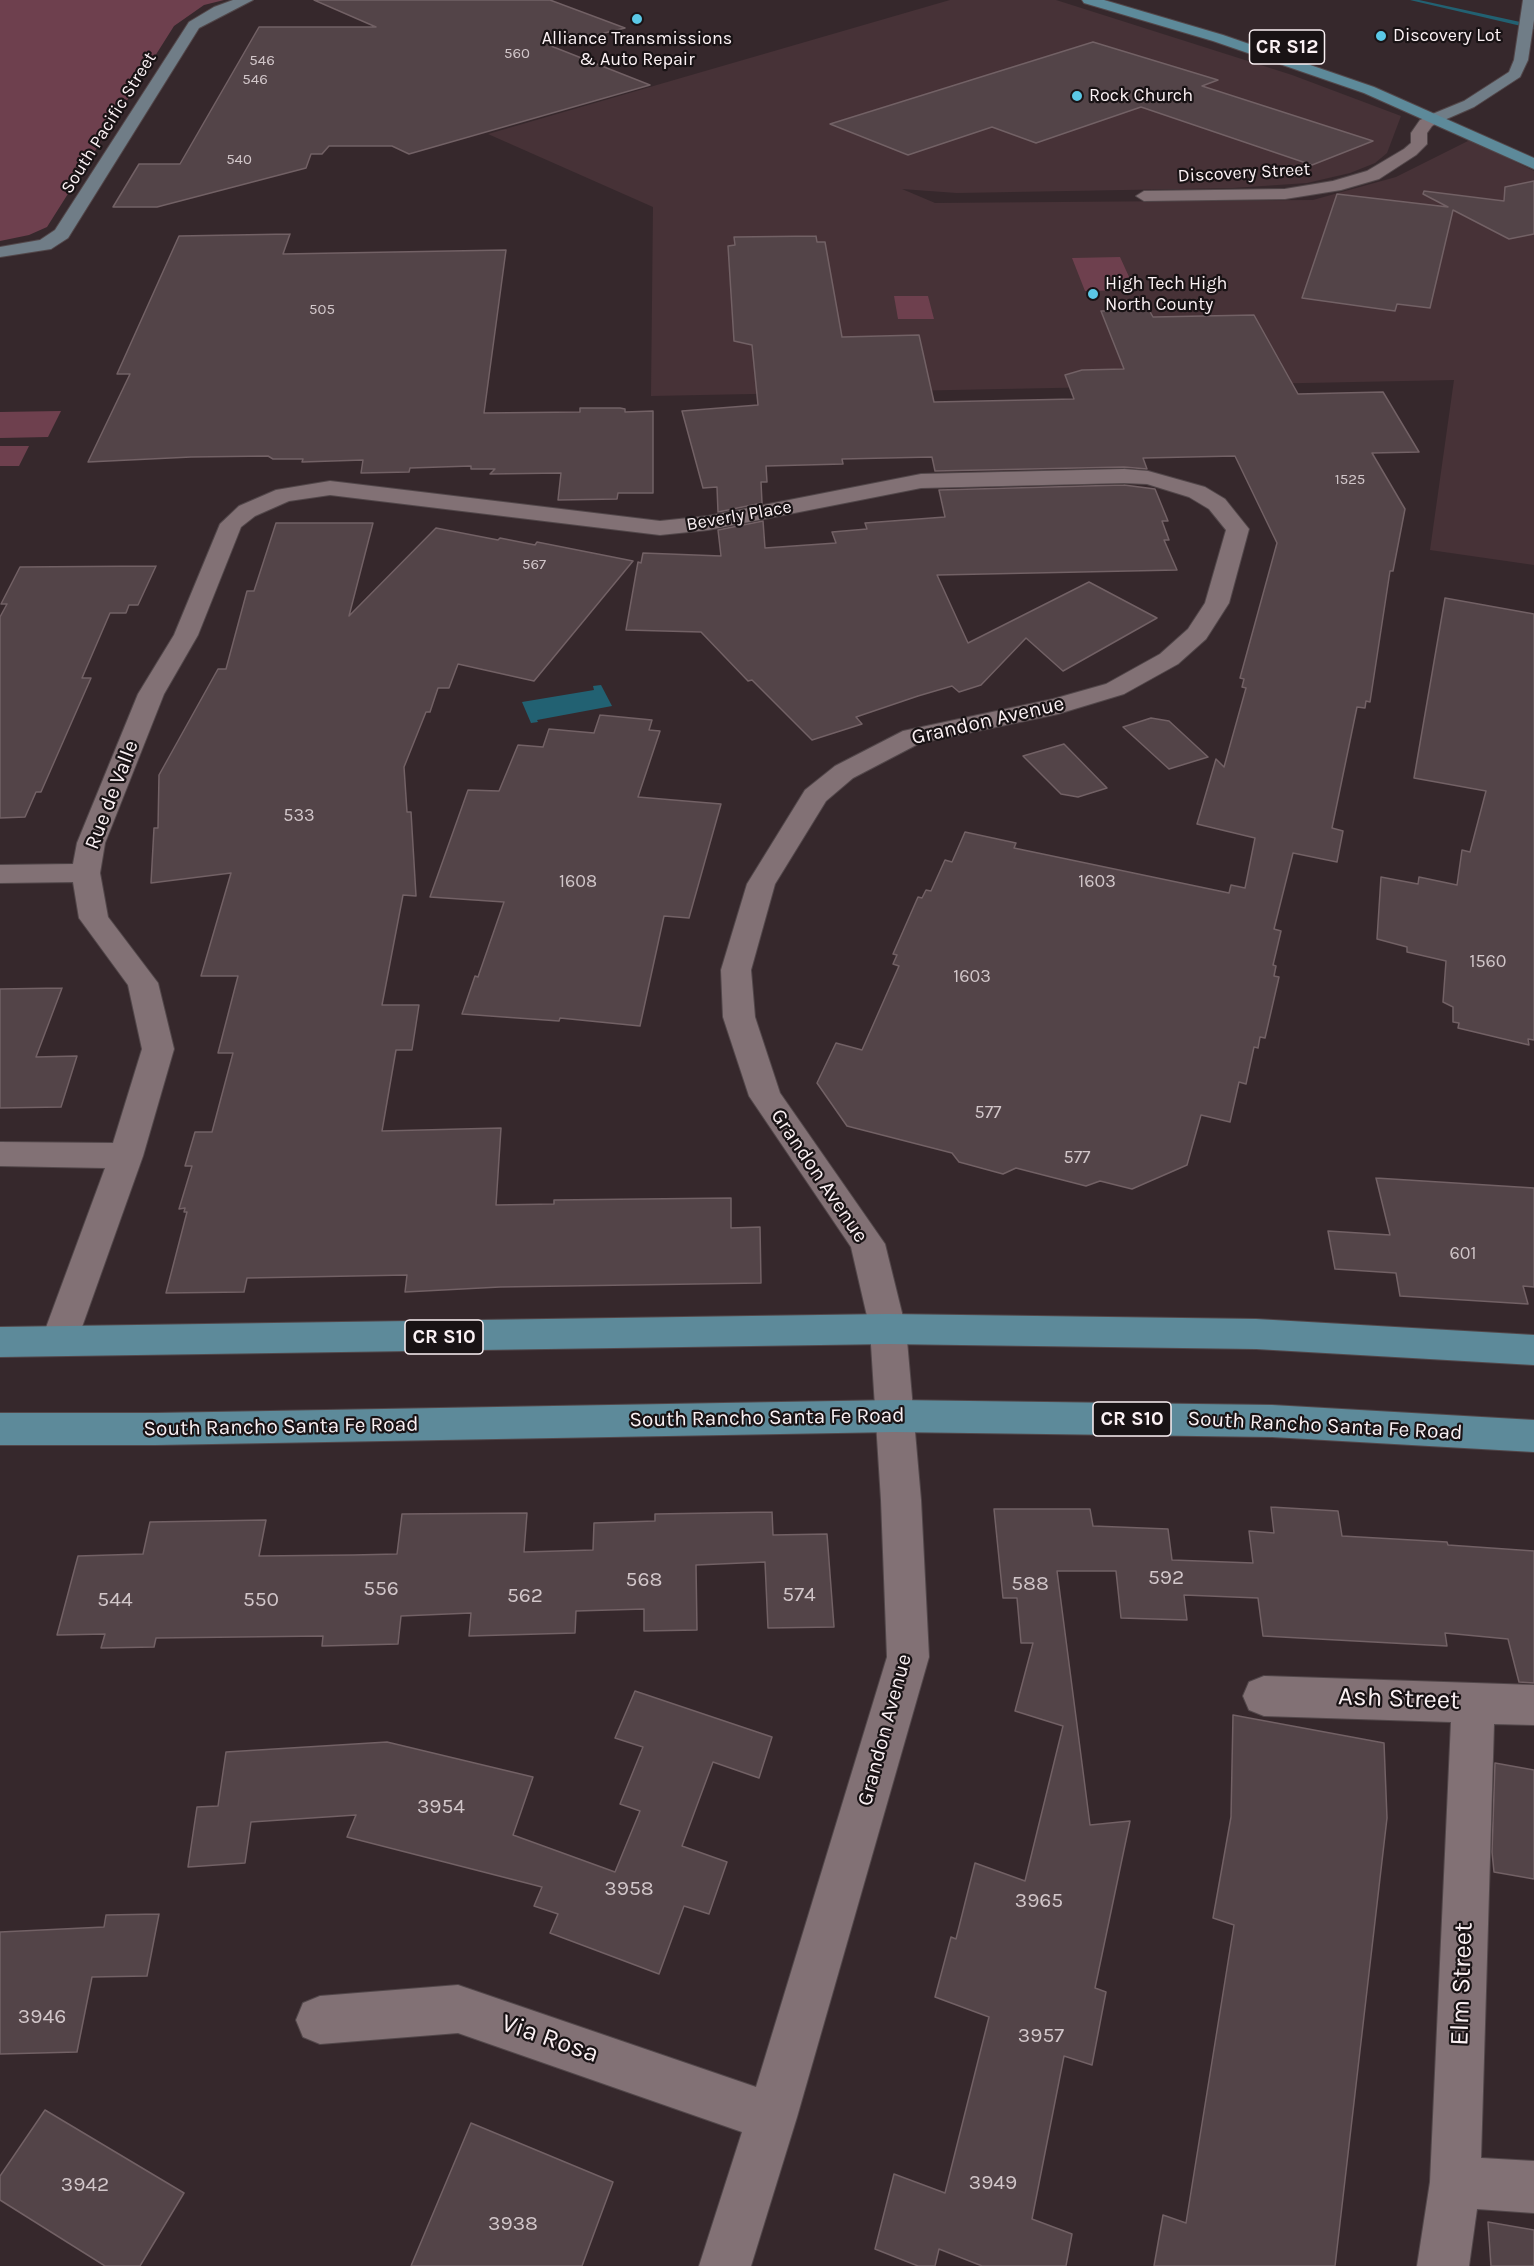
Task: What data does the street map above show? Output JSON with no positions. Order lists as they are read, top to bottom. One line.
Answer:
{"streets":{"main road":["CR S12","CR S10","South Rancho Santa Fe Road"],"street":["South Pacific Street","Discovery Street","Beverly Place","Grandon Avenue","Rue de Valle","Ash Street","Elm Street","Via Rosa"]},"crossings":[["Beverly Place","Grandon Avenue"],["Beverly Place","Rue de Valle"],["Grandon Avenue","CR S10"],["Grandon Avenue","South Rancho Santa Fe Road"],["Grandon Avenue","Via Rosa"],["Rue de Valle","CR S10"],["Ash Street","Elm Street"]],"places":["Alliance Transmissions & Auto Repair","Discovery Lot","Rock Church","High Tech High North County"],"house_numbers":["560","546","546","540","505","1525","567","533","1608","1603","1560","1603","577","577","601","592","568","588","556","574","562","544","550","3954","3958","3965","3946","3957","3949","3942","3938"]}
